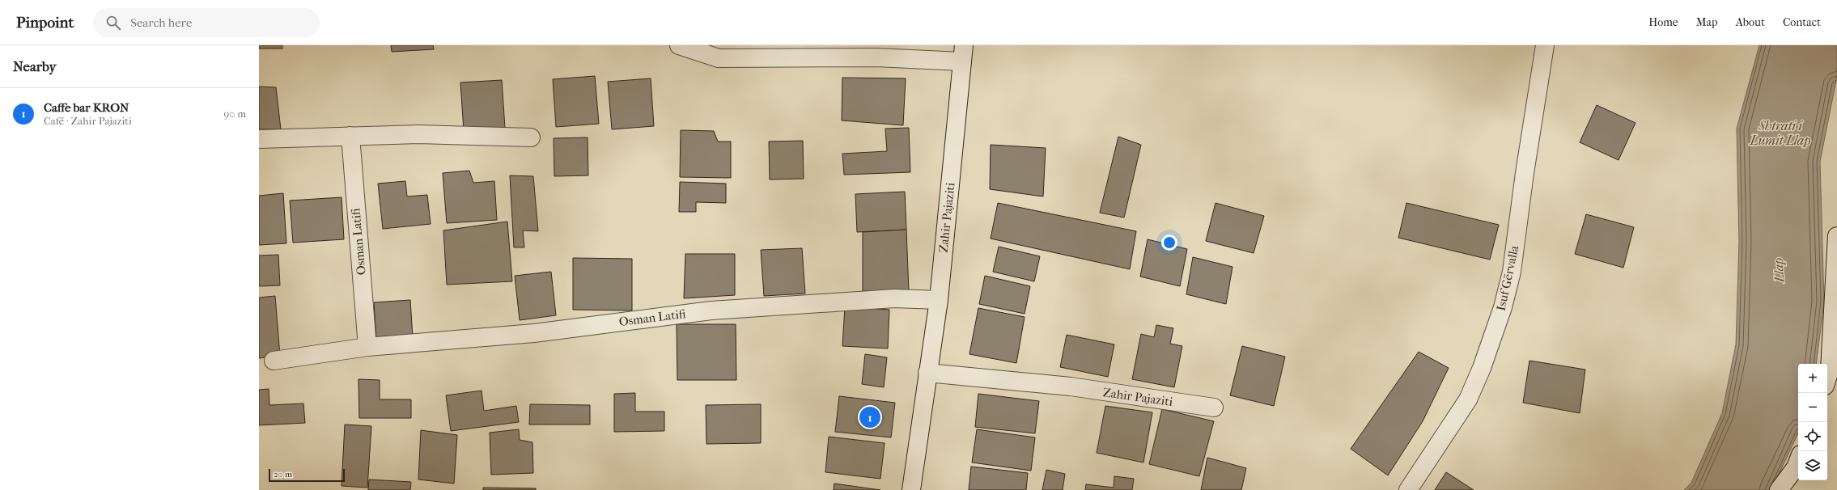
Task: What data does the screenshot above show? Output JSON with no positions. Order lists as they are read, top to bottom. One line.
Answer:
{"streets":{"street":["Zahir Pajaziti","Osman Latifi","Isuf Gërvalla"]},"crossings":[["Zahir Pajaziti","Osman Latifi"]],"water":["Shtrati i Lumit Llap","Llap"],"scale_bar":"20 m","page":{"header":"Pinpoint","search":"Search here","nav":["Home","Map","About","Contact"],"heading":"Nearby","list":[{"mark":"1","name":"Caffe bar KRON","note":"Café · Zahir Pajaziti","value":"90 m"}],"map_buttons":["+","−"],"pins":"1","scale":"20 m"}}
